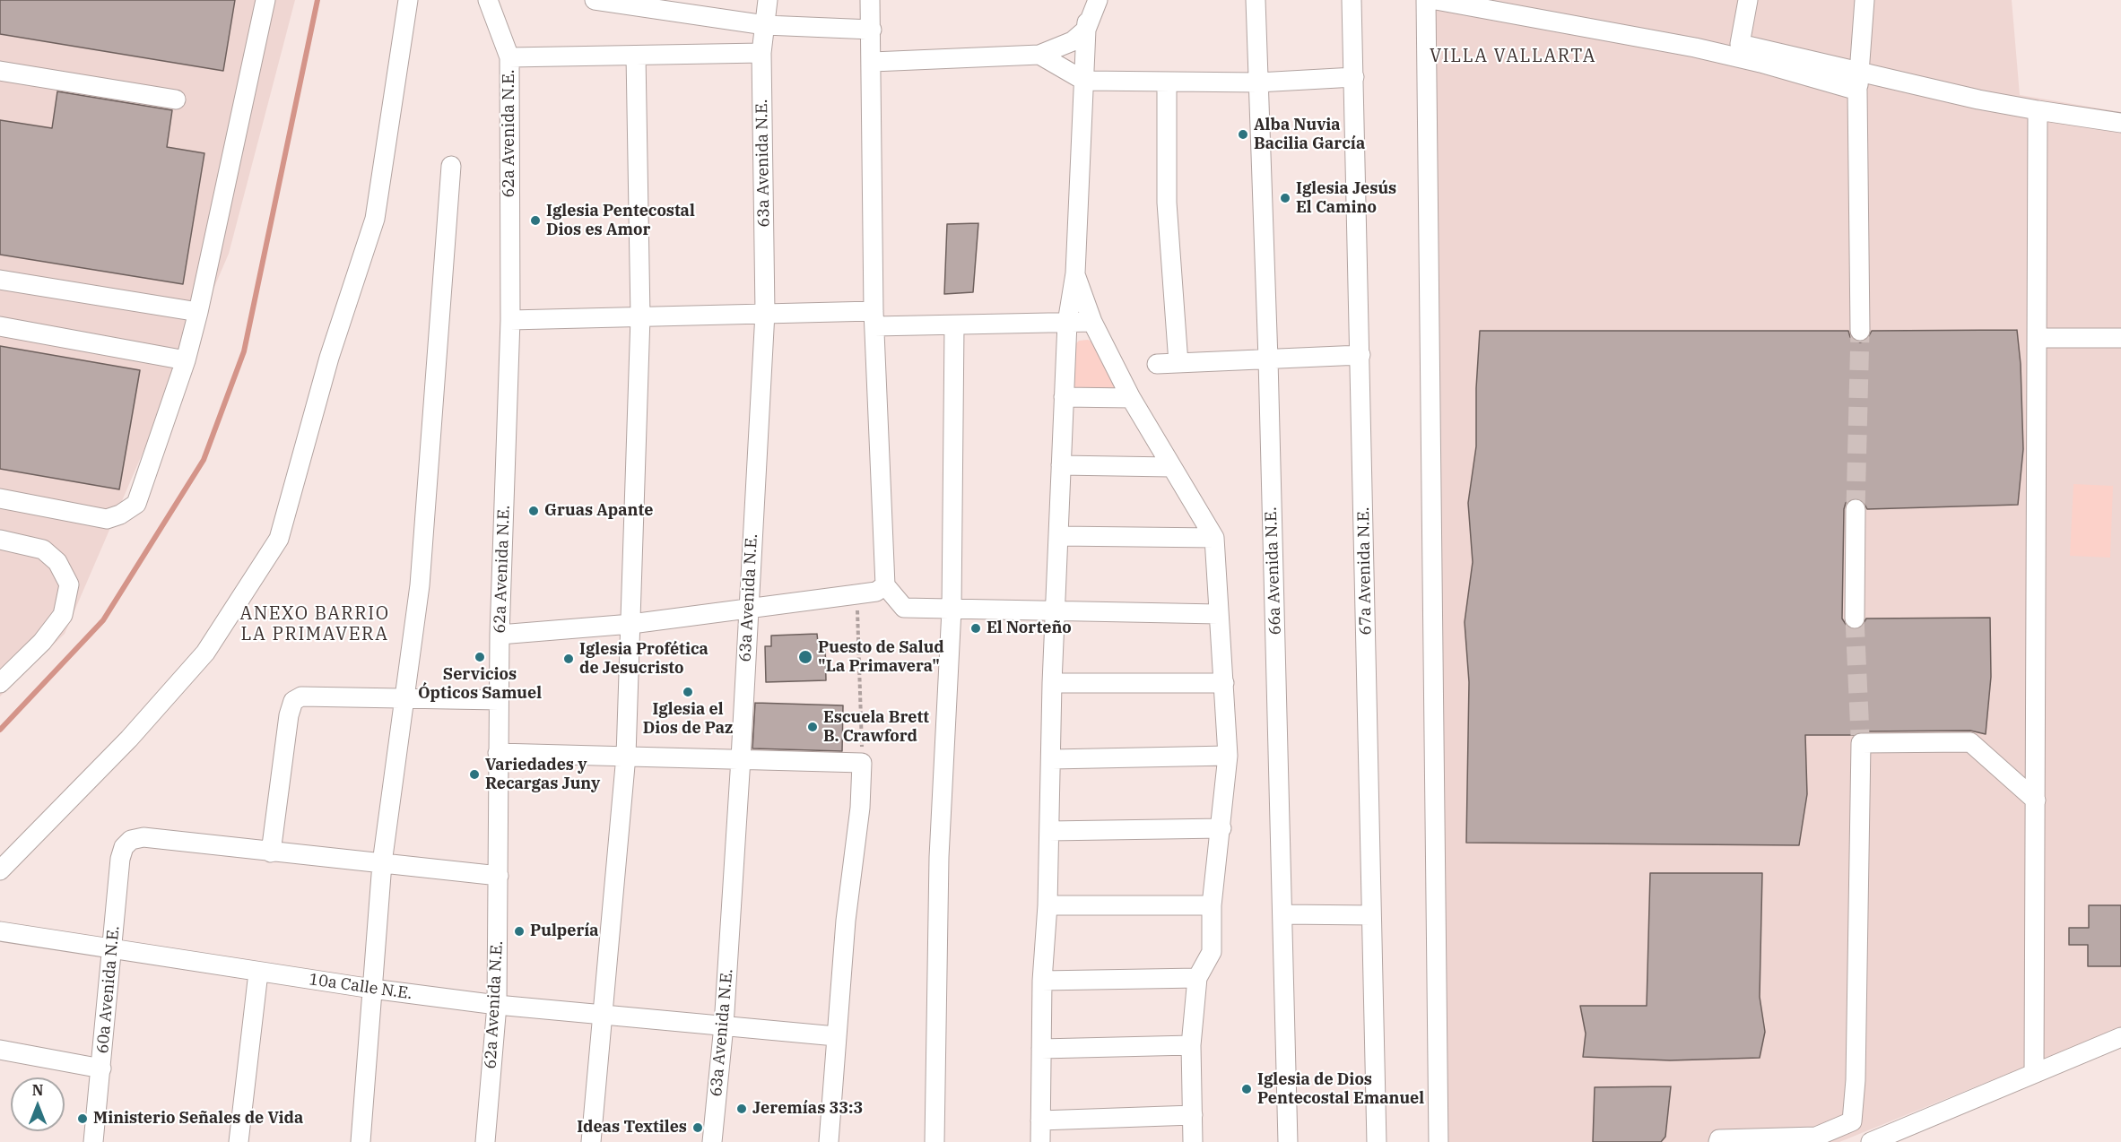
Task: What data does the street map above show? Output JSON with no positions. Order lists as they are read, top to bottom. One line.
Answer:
{"streets":{"street":["62a Avenida N.E.","63a Avenida N.E.","66a Avenida N.E.","67a Avenida N.E.","10a Calle N.E.","60a Avenida N.E."]},"crossings":[["62a Avenida N.E.","10a Calle N.E."],["63a Avenida N.E.","10a Calle N.E."],["10a Calle N.E.","60a Avenida N.E."]],"districts":["VILLA VALLARTA","ANEXO BARRIO LA PRIMAVERA"],"places":["Alba Nuvia Bacilia García","Iglesia Jesús El Camino","Iglesia Pentecostal Dios es Amor","Gruas Apante","El Norteño","Servicios Ópticos Samuel","Puesto de Salud \"La Primavera\"","Iglesia Profética de Jesucristo","Iglesia el Dios de Paz","Escuela Brett B. Crawford","Variedades y Recargas Juny","Pulpería","Iglesia de Dios Pentecostal Emanuel","Jeremías 33:3","Ministerio Señales de Vida","Ideas Textiles"],"north":"top"}
